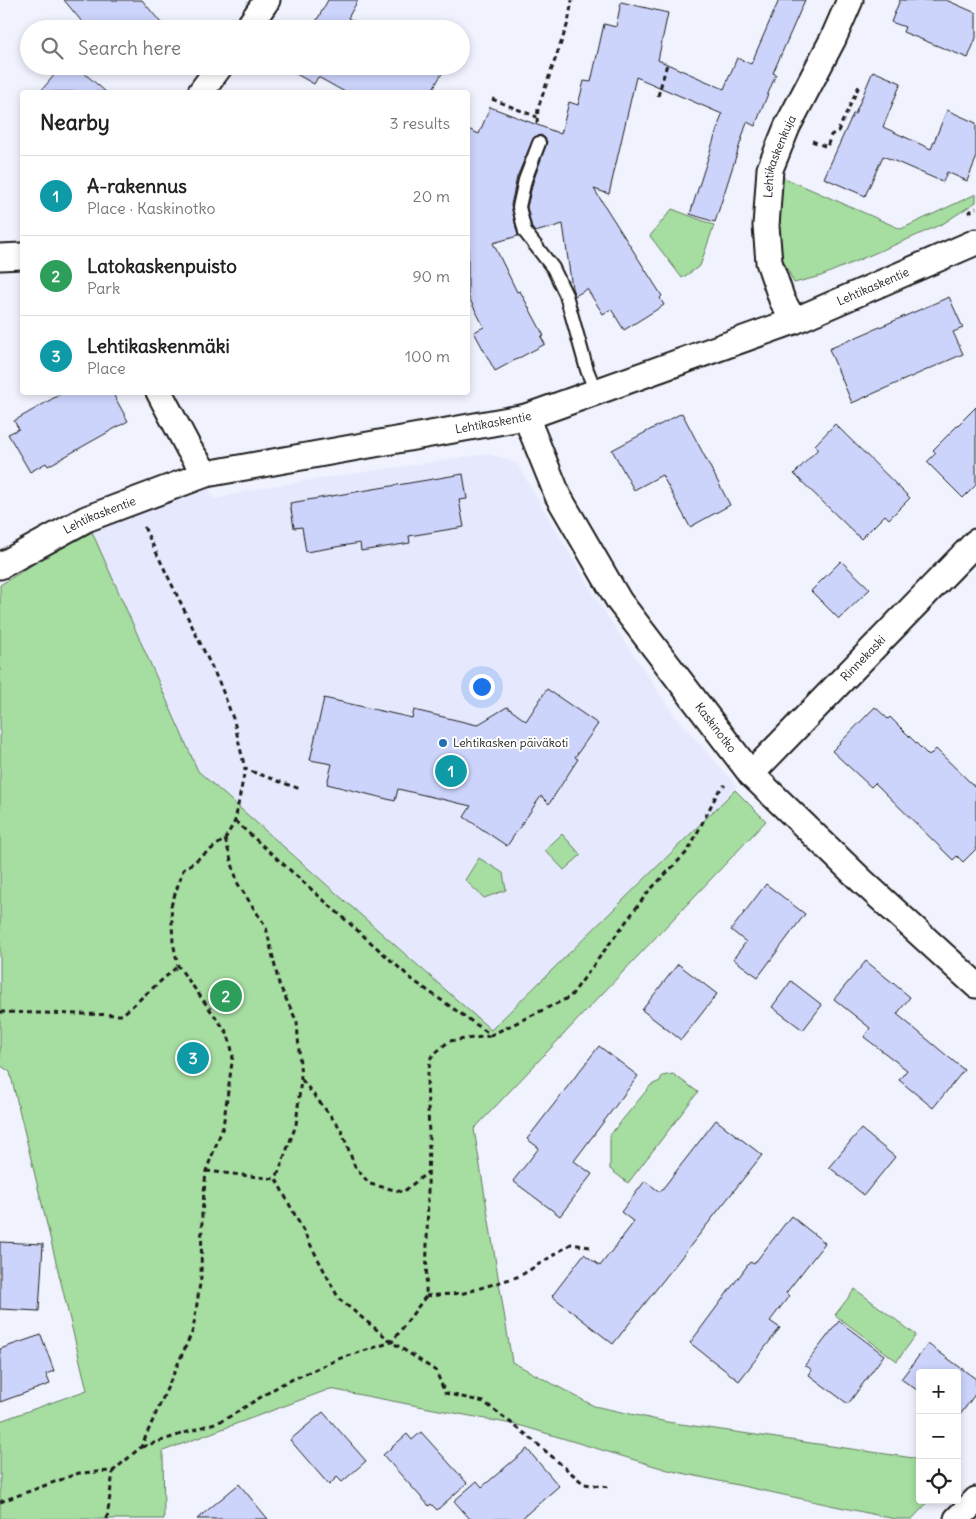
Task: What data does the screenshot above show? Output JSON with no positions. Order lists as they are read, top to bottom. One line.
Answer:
{"streets":{"street":["Lehtikaskenkuja","Lehtikaskentie","Rinnekaski","Kaskinotko"]},"crossings":[["Lehtikaskenkuja","Lehtikaskentie"],["Lehtikaskentie","Kaskinotko"],["Rinnekaski","Kaskinotko"]],"places":["Lehtikasken päiväkoti"],"page":{"search":"Search here","heading":["Nearby","3 results"],"list":[{"mark":"1","name":"A-rakennus","note":"Place · Kaskinotko","value":"20 m"},{"mark":"2","name":"Latokaskenpuisto","note":"Park","value":"90 m"},{"mark":"3","name":"Lehtikaskenmäki","note":"Place","value":"100 m"}],"pins":["1","2","3"],"map_buttons":["+","−"]}}
